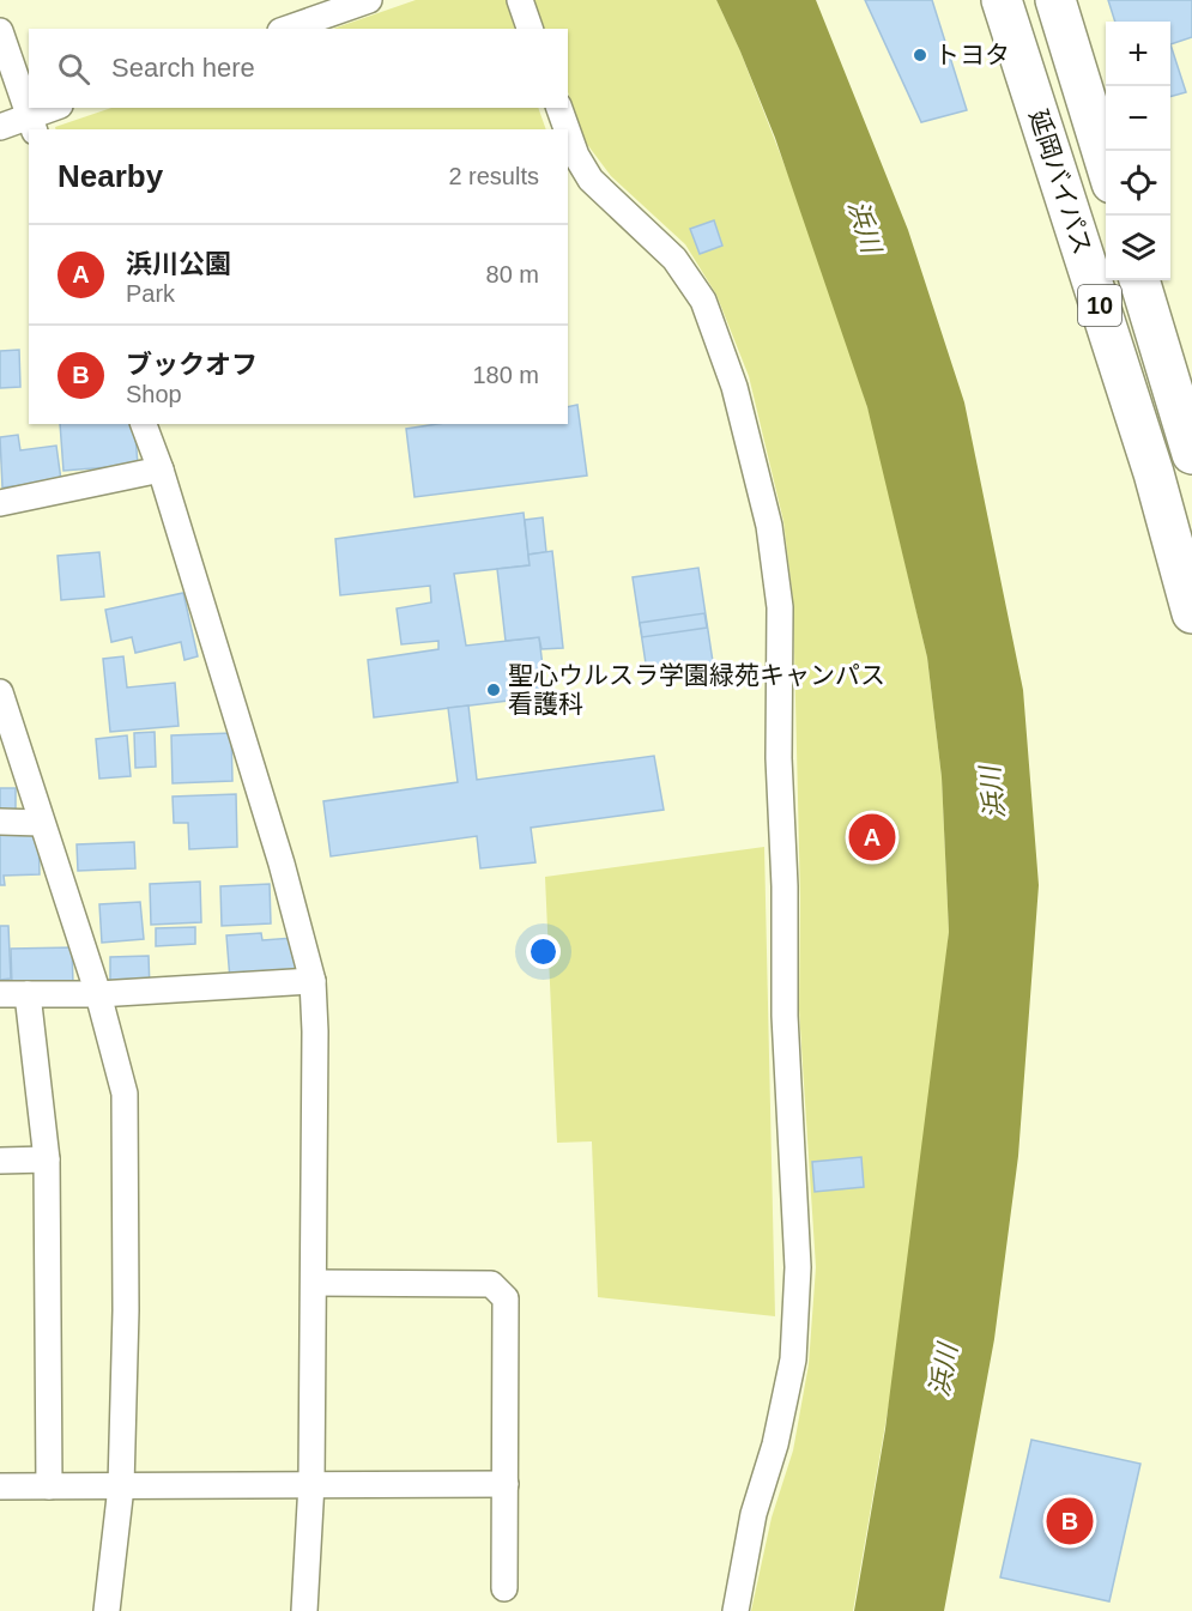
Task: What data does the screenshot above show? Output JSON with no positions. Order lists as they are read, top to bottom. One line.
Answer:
{"streets":{"highway":["延岡バイパス","10"]},"water":["浜川"],"places":["トヨタ","聖心ウルスラ学園緑苑キャンパス 看護科"],"page":{"map_buttons":["+","−"],"search":"Search here","heading":["Nearby","2 results"],"list":[{"mark":"A","name":"浜川公園","note":"Park","value":"80 m"},{"mark":"B","name":"ブックオフ","note":"Shop","value":"180 m"}],"pins":["A","B"]}}
